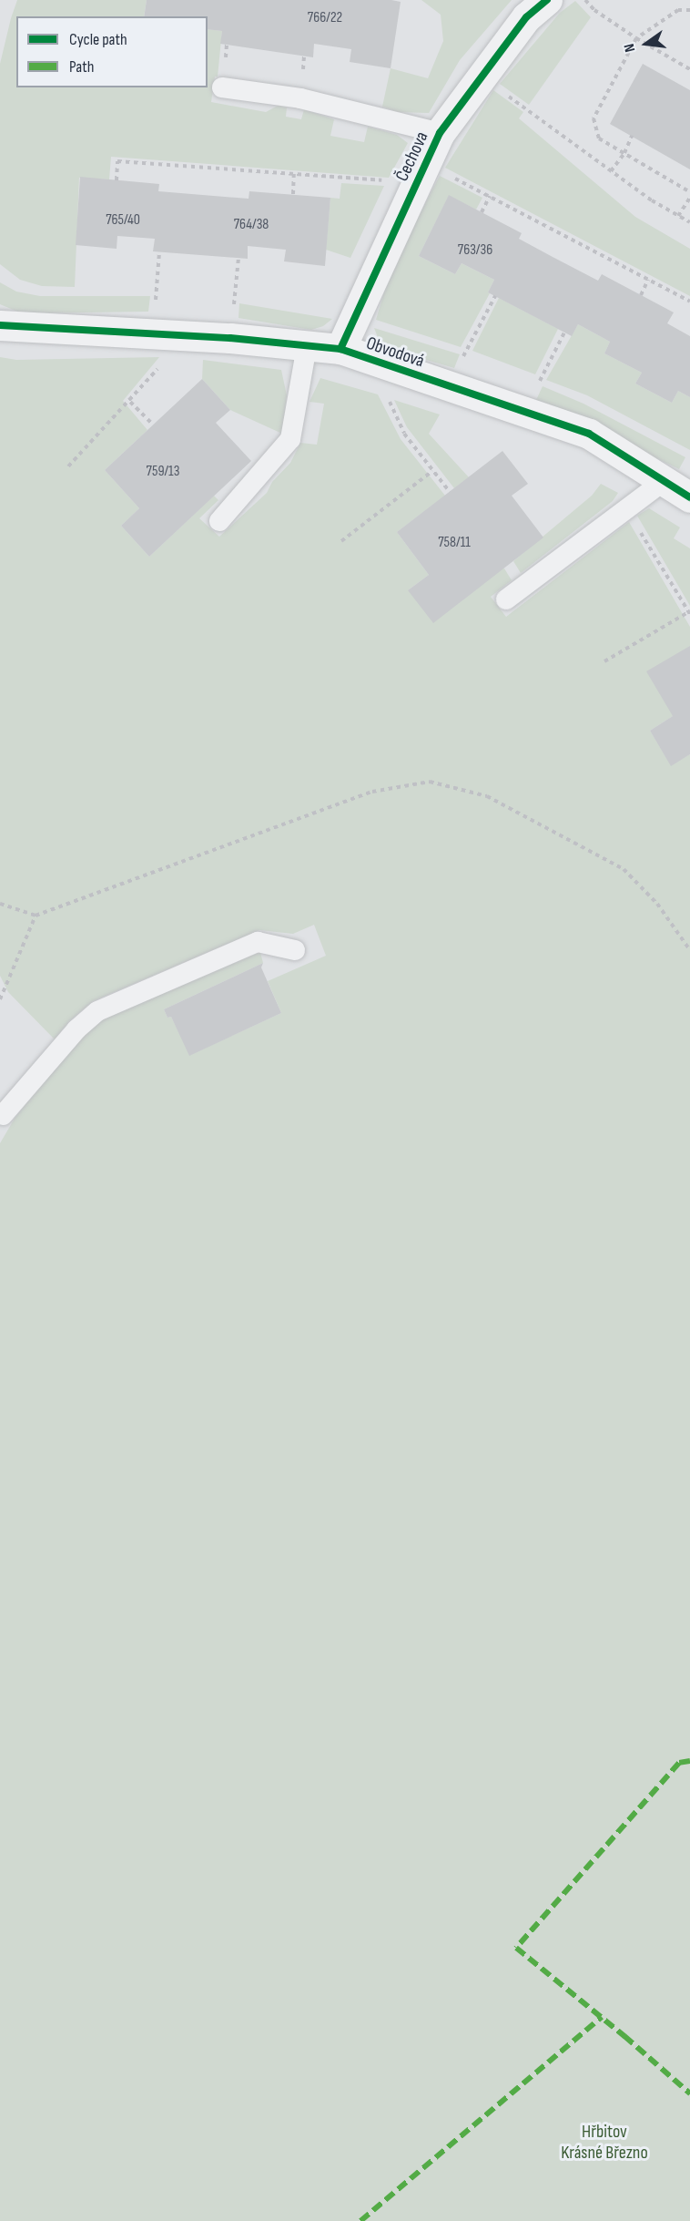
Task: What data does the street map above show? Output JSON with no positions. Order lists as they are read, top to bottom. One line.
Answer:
{"streets":{"street":["Čechova","Obvodová"]},"crossings":[["Čechova","Obvodová"]],"parks":["Hřbitov Krásné Březno"],"house_numbers":["766/22","765/40","764/38","763/36","759/13","758/11"],"legend":["Cycle path","Path"],"north":"left"}
